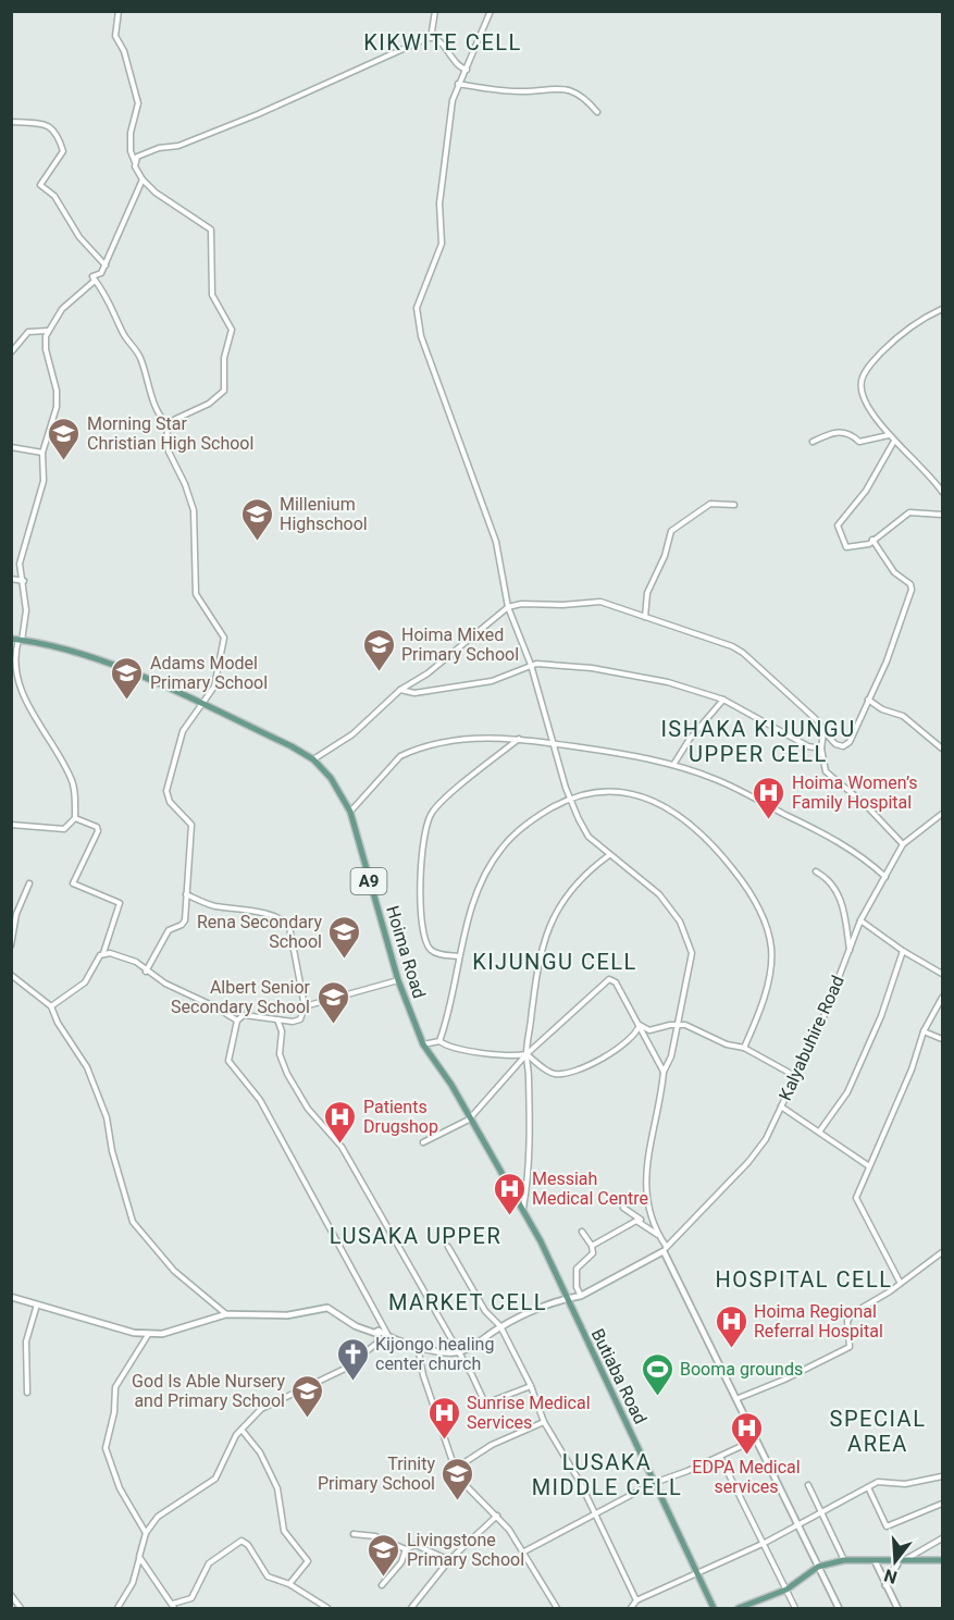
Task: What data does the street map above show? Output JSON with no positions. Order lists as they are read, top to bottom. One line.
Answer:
{"streets":{"main road":["A9","Hoima Road","Butiaba Road"],"street":["Kalyabuhire Road"]},"crossings":[["Hoima Road","Butiaba Road"]],"districts":["KIKWITE CELL","ISHAKA KIJUNGU UPPER CELL","KIJUNGU CELL","LUSAKA UPPER","HOSPITAL CELL","MARKET CELL","SPECIAL AREA","LUSAKA MIDDLE CELL"],"places":{"school or university":["Morning Star Christian High School","Millenium Highschool","Hoima Mixed Primary School","Adams Model Primary School","Rena Secondary School","Albert Senior Secondary School","God Is Able Nursery and Primary School","Trinity Primary School","Livingstone Primary School"],"hospital":["Hoima Women’s Family Hospital","Patients Drugshop","Messiah Medical Centre","Hoima Regional Referral Hospital","Sunrise Medical Services","EDPA Medical services"],"church":["Kijongo healing center church"],"sports":["Booma grounds"]},"north":"bottom"}
